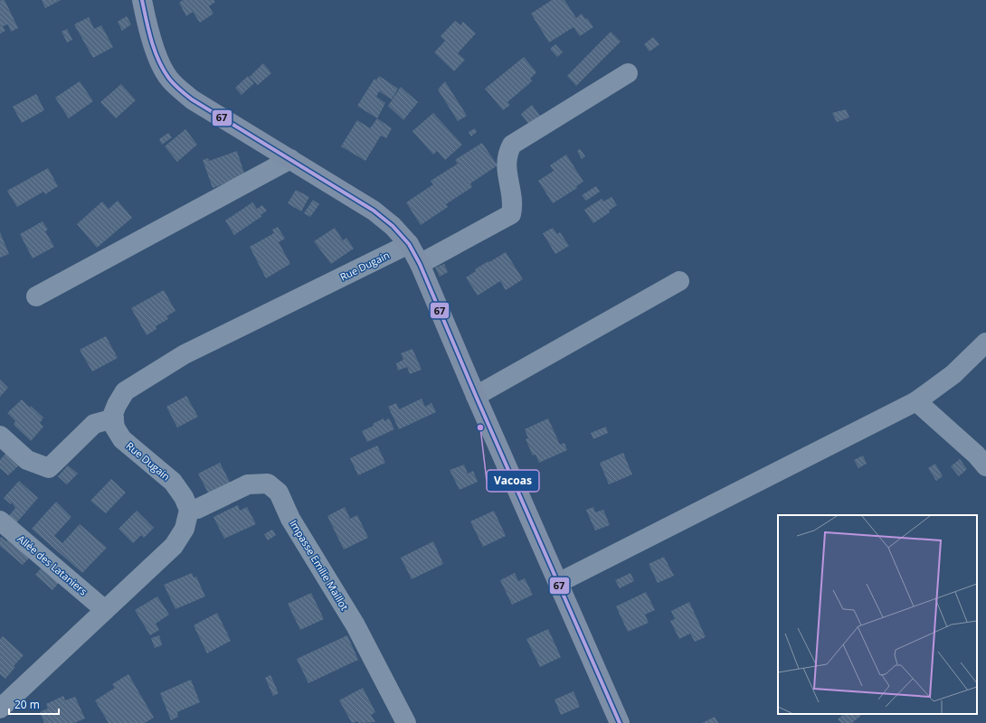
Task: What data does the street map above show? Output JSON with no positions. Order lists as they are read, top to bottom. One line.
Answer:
{"streets":{"street":["Rue Dugain","Allée des Lataniers","Impasse Emilie Maillot"]},"crossings":[["Rue Dugain","Impasse Emilie Maillot"]],"places":["Vacoas"],"lines":["transit line 67"],"scale_bar":"20 m"}
